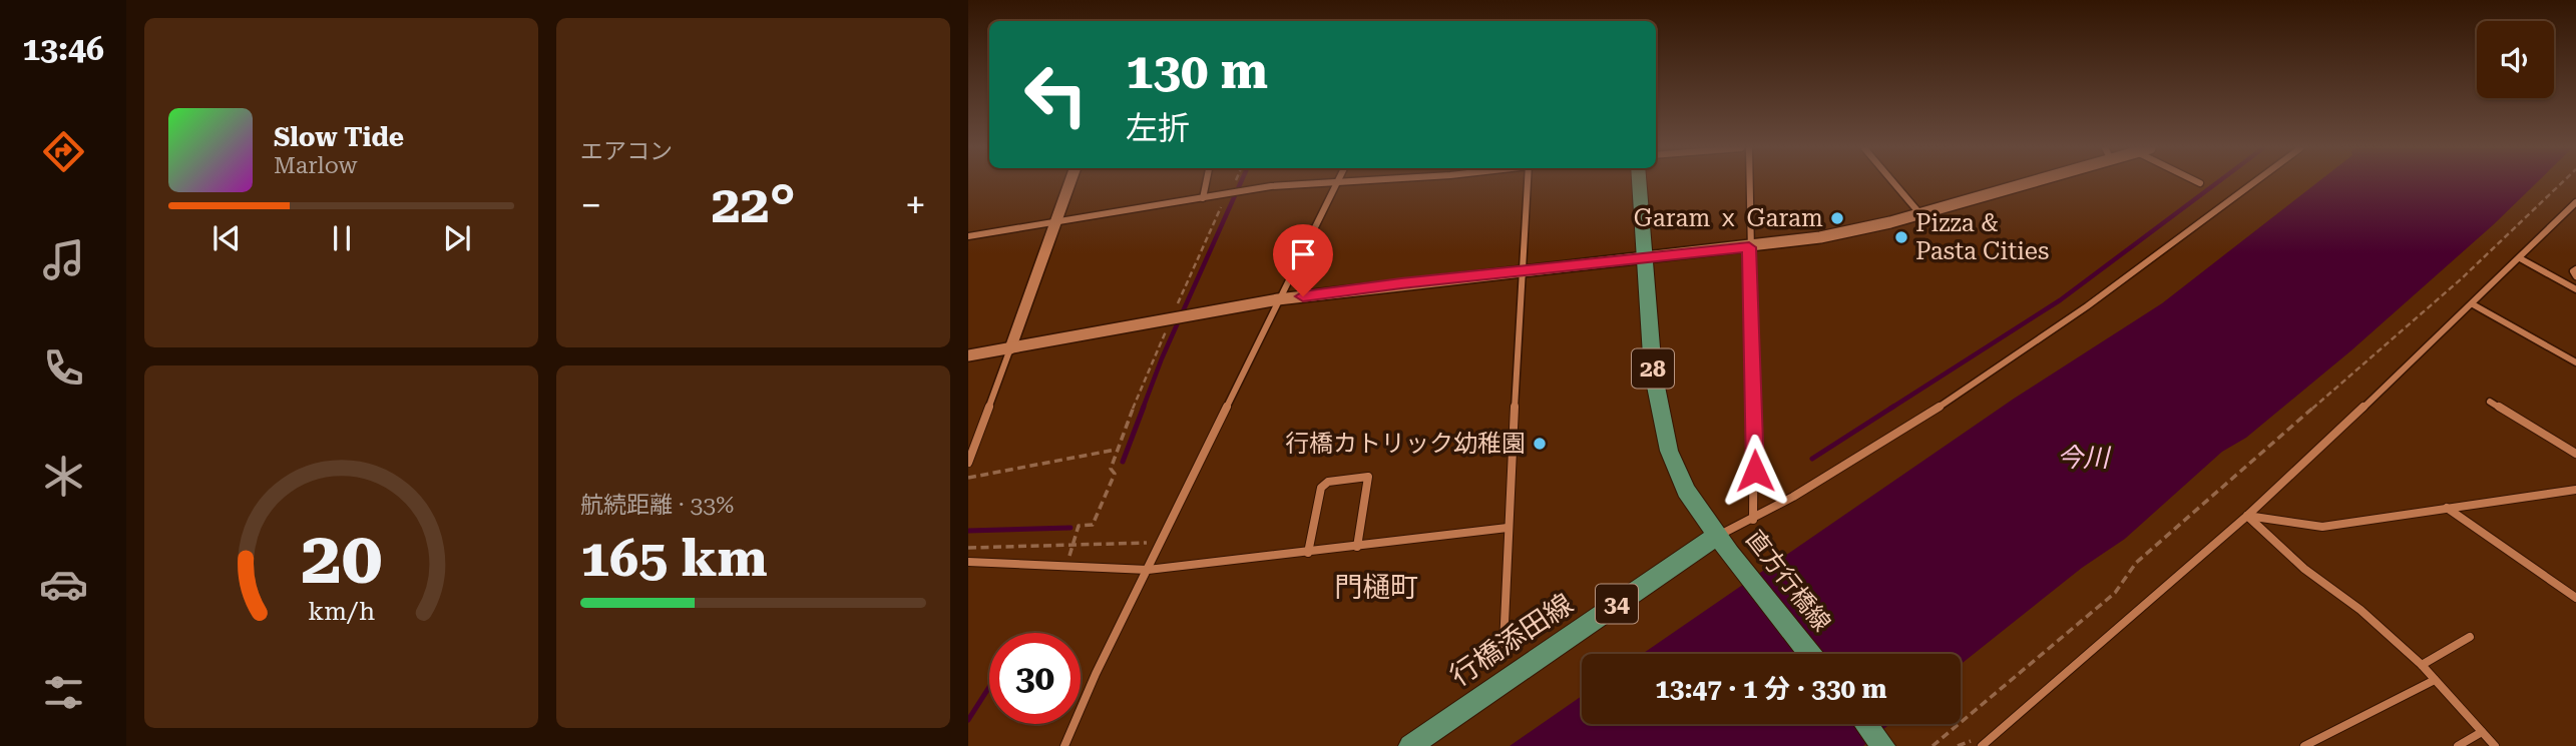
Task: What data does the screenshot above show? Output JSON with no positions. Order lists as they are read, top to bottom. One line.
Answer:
{"streets":{"main road":["28","直方行橋線","34","行橋添田線"]},"crossings":[["直方行橋線","行橋添田線"]],"districts":["門樋町"],"water":["今川"],"places":["Garam ｘ Garam","Pizza & Pasta Cities","行橋カトリック幼稚園"],"page":{"tabs":"13:46","tile":["エアコン",["航続距離 · 33%","165 km"]],"turn":["130 m","左折"],"song":["Slow Tide","Marlow"],"heat":["−","22°","+"],"limit":"30","trip":"13:47 · 1 分 · 330 m","gauge":["20","km/h"]}}
